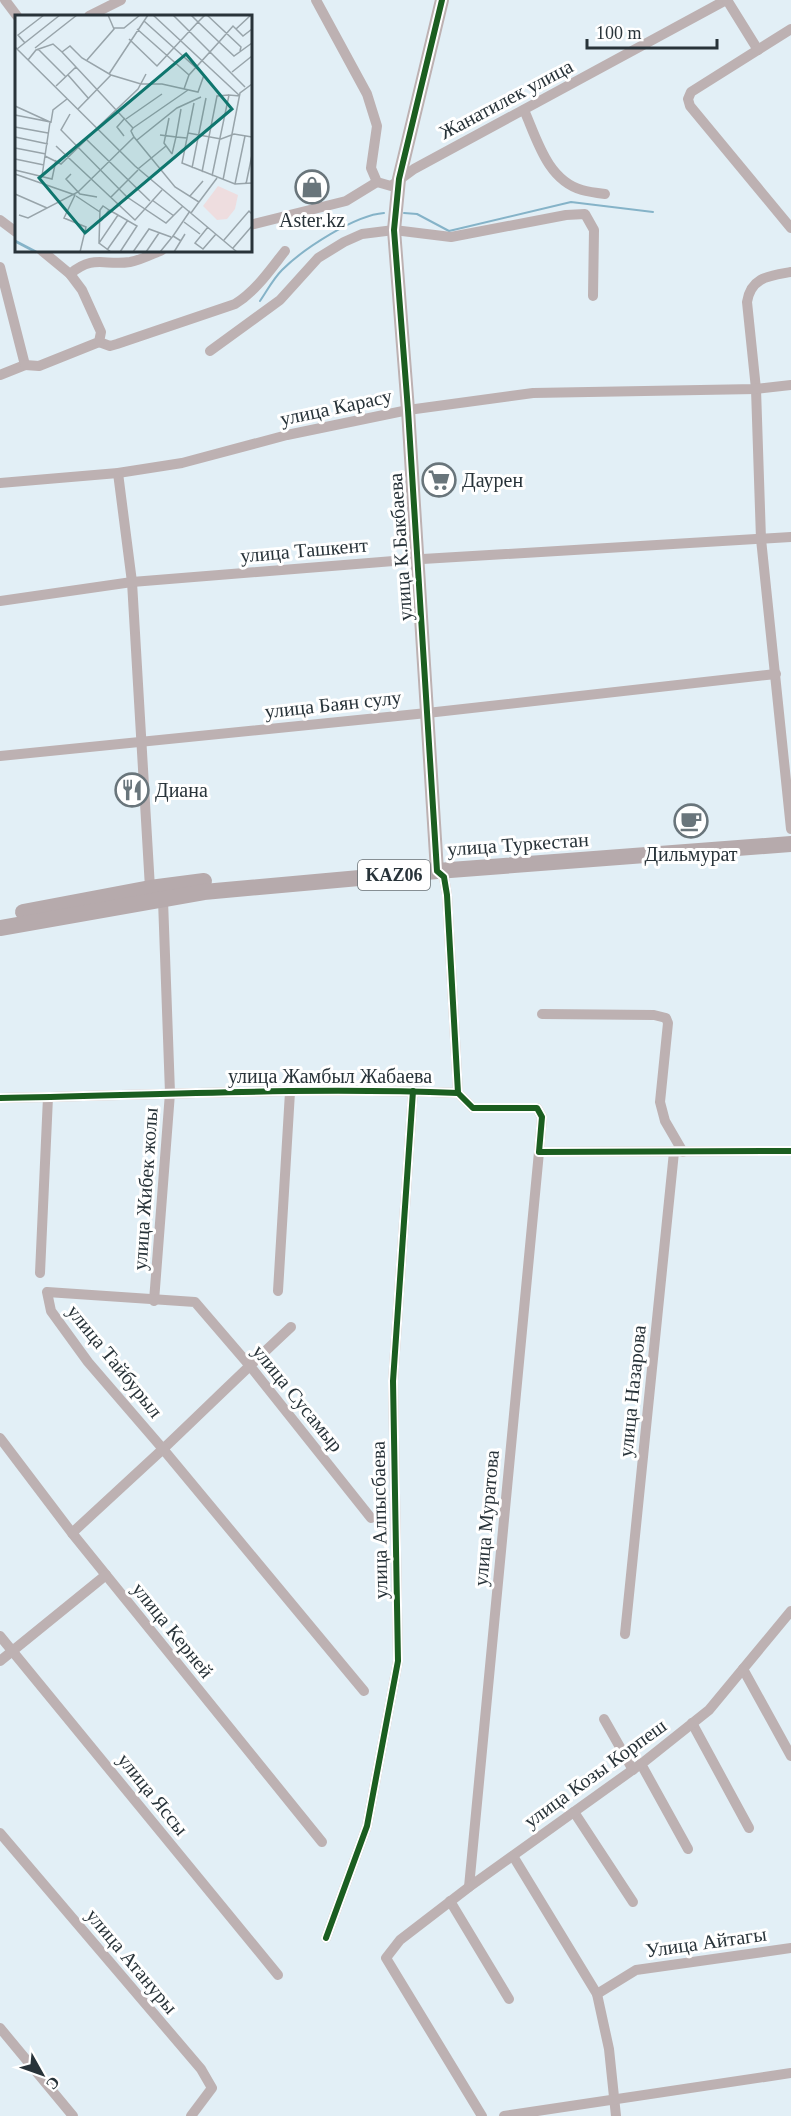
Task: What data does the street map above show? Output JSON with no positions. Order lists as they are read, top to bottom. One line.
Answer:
{"streets":{"highway":["улица Туркестан","KАZ06"],"street":["Жанатилек улица","улица Карасу","улица К.Бакбаева","улица Ташкент","улица Баян сулу","улица Жамбыл Жабаева","улица Жибек жолы","улица Тайбурыл","улица Назарова","улица Сусамыр","улица Муратова","улица Алпысбаева","улица Керней","улица Козы Корпеш","улица Яссы","Улица Айтагы","улица Атануры"]},"crossings":[["Жанатилек улица","улица К.Бакбаева"],["улица Карасу","улица К.Бакбаева"],["улица Карасу","улица Жибек жолы"],["улица К.Бакбаева","улица Ташкент"],["улица К.Бакбаева","улица Баян сулу"],["улица К.Бакбаева","улица Туркестан"],["улица К.Бакбаева","улица Жамбыл Жабаева"],["улица Ташкент","улица Жибек жолы"],["улица Баян сулу","улица Жибек жолы"],["улица Туркестан","улица Жибек жолы"],["улица Жамбыл Жабаева","улица Жибек жолы"],["улица Жамбыл Жабаева","улица Муратова"],["улица Жамбыл Жабаева","улица Алпысбаева"],["улица Жибек жолы","улица Тайбурыл"],["улица Жибек жолы","улица Сусамыр"],["улица Тайбурыл","улица Сусамыр"],["улица Муратова","улица Козы Корпеш"]],"places":{"shop":["Aster.kz"],"supermarket":["Даурен"],"restaurant":["Диана"],"cafe":["Дильмурат"]},"scale_bar":"100 m","north":"bottom right"}
